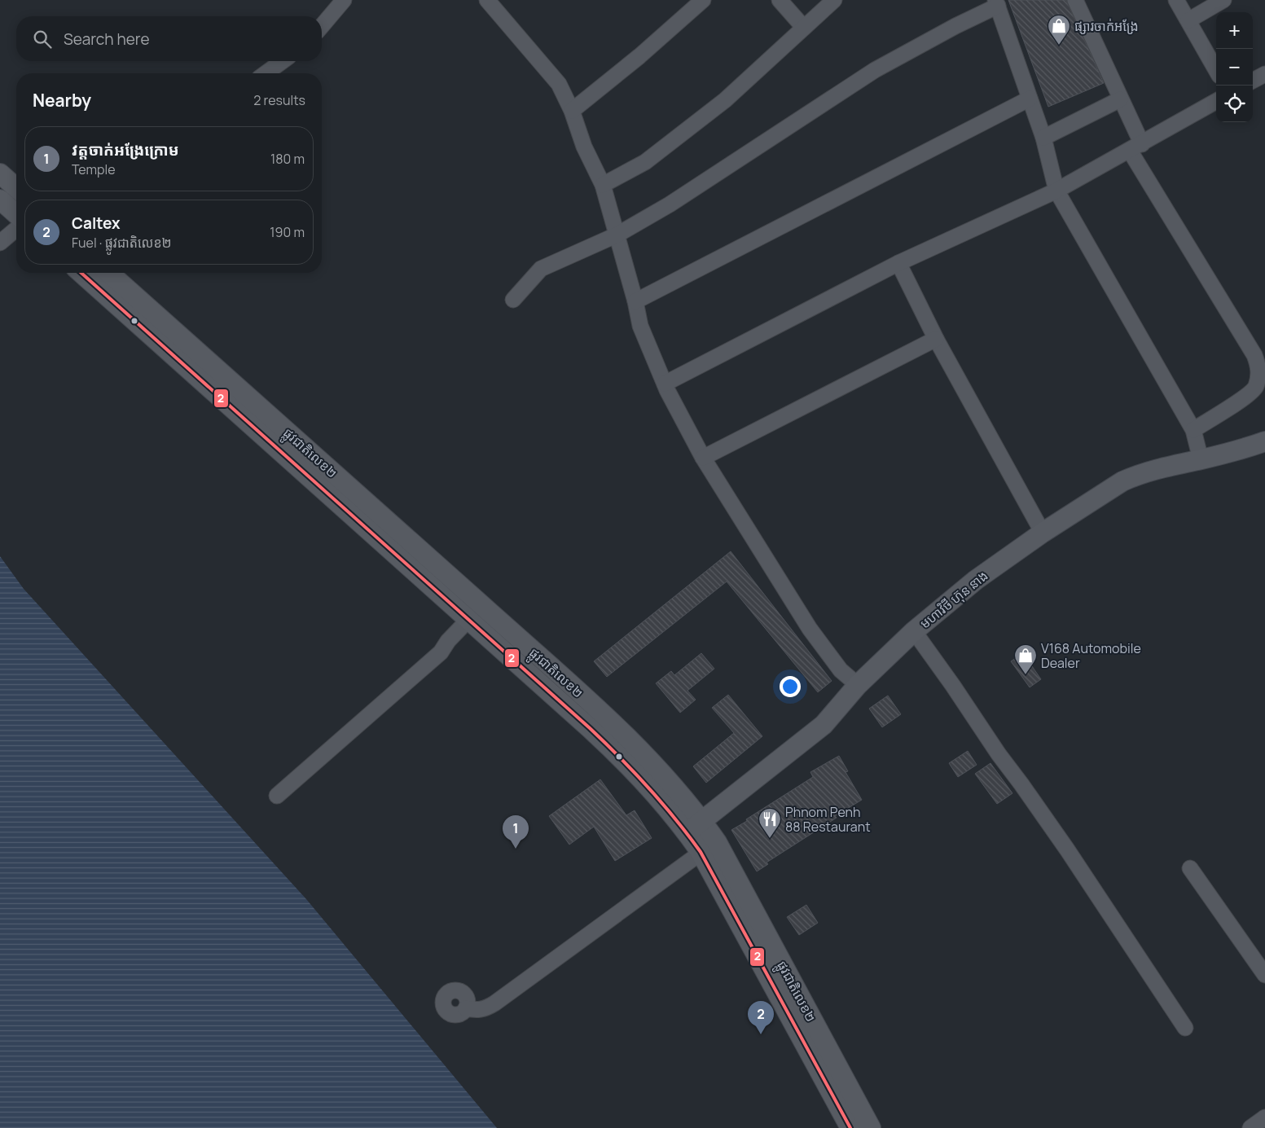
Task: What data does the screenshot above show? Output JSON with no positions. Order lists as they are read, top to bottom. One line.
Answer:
{"streets":{"main road":["ផ្លូវជាតិលេខ២","មហាវិថី ហ៊ុន នាង"]},"crossings":[["ផ្លូវជាតិលេខ២","មហាវិថី ហ៊ុន នាង"]],"places":{"shop":["ផ្សារចាក់អង្រែ","V168 Automobile Dealer"],"restaurant":["Phnom Penh 88 Restaurant"]},"lines":["transit line 2"],"page":{"map_buttons":["+","−"],"search":"Search here","heading":["Nearby","2 results"],"list":[{"mark":"1","name":"វត្តចាក់អង្រែក្រោម","note":"Temple","value":"180 m"},{"mark":"2","name":"Caltex","note":"Fuel · ផ្លូវជាតិលេខ២","value":"190 m"}],"pins":["1","2"]}}
